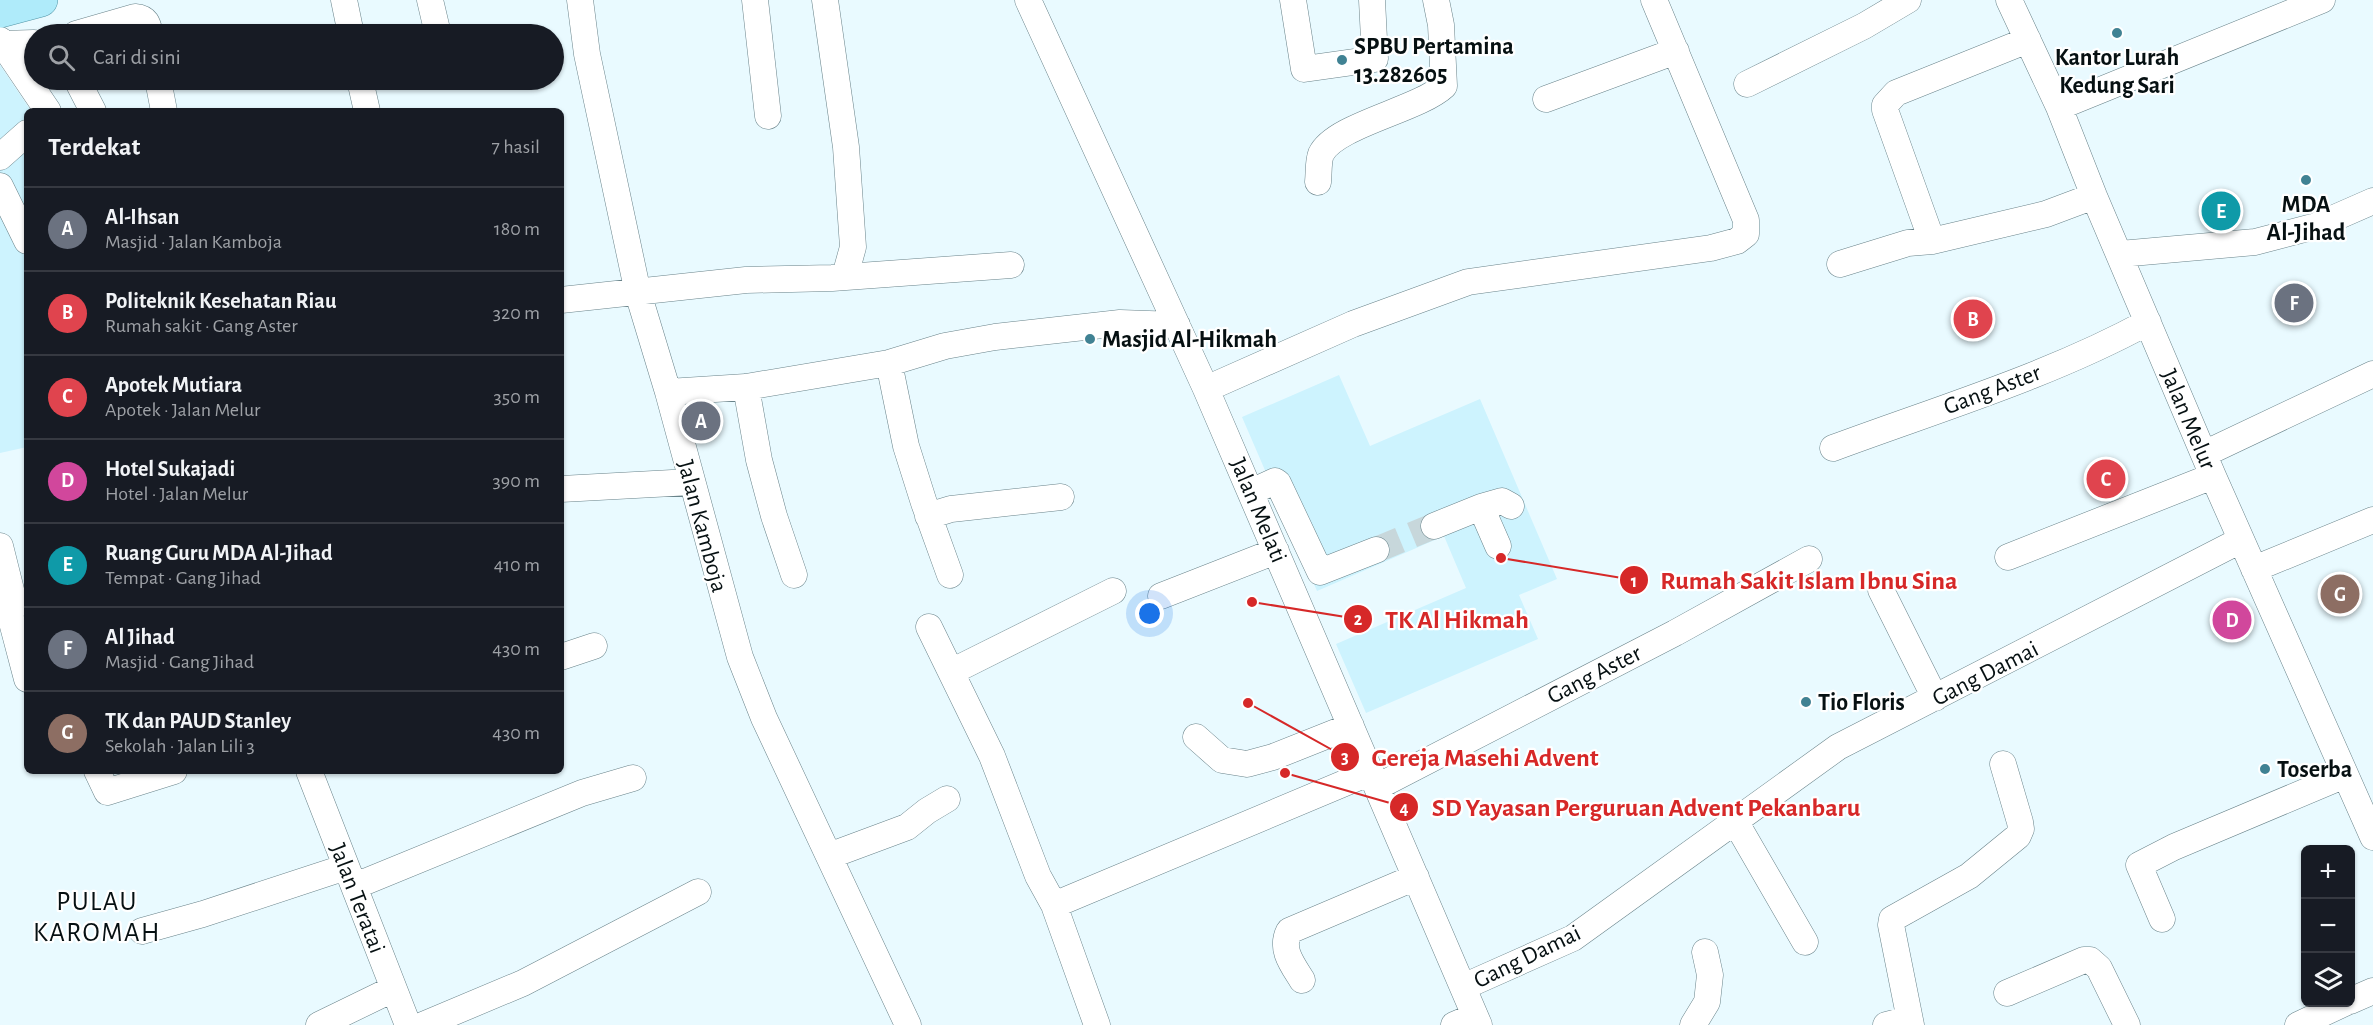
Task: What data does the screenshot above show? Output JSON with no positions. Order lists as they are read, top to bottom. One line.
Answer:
{"streets":{"street":["Gang Aster","Jalan Melur","Jalan Melati","Jalan Kamboja","Gang Damai","Jalan Teratai"]},"crossings":[["Gang Aster","Jalan Melur"],["Gang Aster","Jalan Melati"],["Jalan Melur","Gang Damai"],["Jalan Melati","Gang Damai"]],"districts":["PULAU KAROMAH"],"places":["Kantor Lurah Kedung Sari","SPBU Pertamina 13.282605","MDA Al-Jihad","Masjid Al-Hikmah","Rumah Sakit Islam Ibnu Sina","TK Al Hikmah","Tio Floris","Gereja Masehi Advent","Toserba","SD Yayasan Perguruan Advent Pekanbaru"],"page":{"search":"Cari di sini","heading":["Terdekat","7 hasil"],"list":[{"mark":"A","name":"Al-Ihsan","note":"Masjid · Jalan Kamboja","value":"180 m"},{"mark":"B","name":"Politeknik Kesehatan Riau","note":"Rumah sakit · Gang Aster","value":"320 m"},{"mark":"C","name":"Apotek Mutiara","note":"Apotek · Jalan Melur","value":"350 m"},{"mark":"D","name":"Hotel Sukajadi","note":"Hotel · Jalan Melur","value":"390 m"},{"mark":"E","name":"Ruang Guru MDA Al-Jihad","note":"Tempat · Gang Jihad","value":"410 m"},{"mark":"F","name":"Al Jihad","note":"Masjid · Gang Jihad","value":"430 m"},{"mark":"G","name":"TK dan PAUD Stanley","note":"Sekolah · Jalan Lili 3","value":"430 m"}],"pins":["E","F","B","A","C","G","D"],"map_buttons":["+","−"]}}
